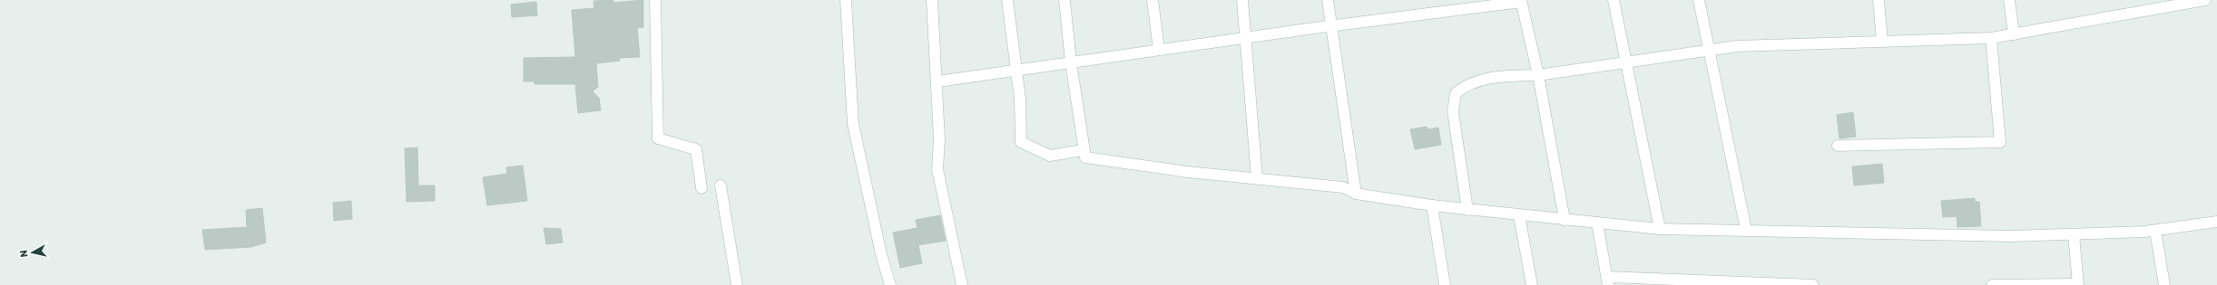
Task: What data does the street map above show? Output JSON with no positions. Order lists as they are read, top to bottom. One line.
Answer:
{"north":"left"}
